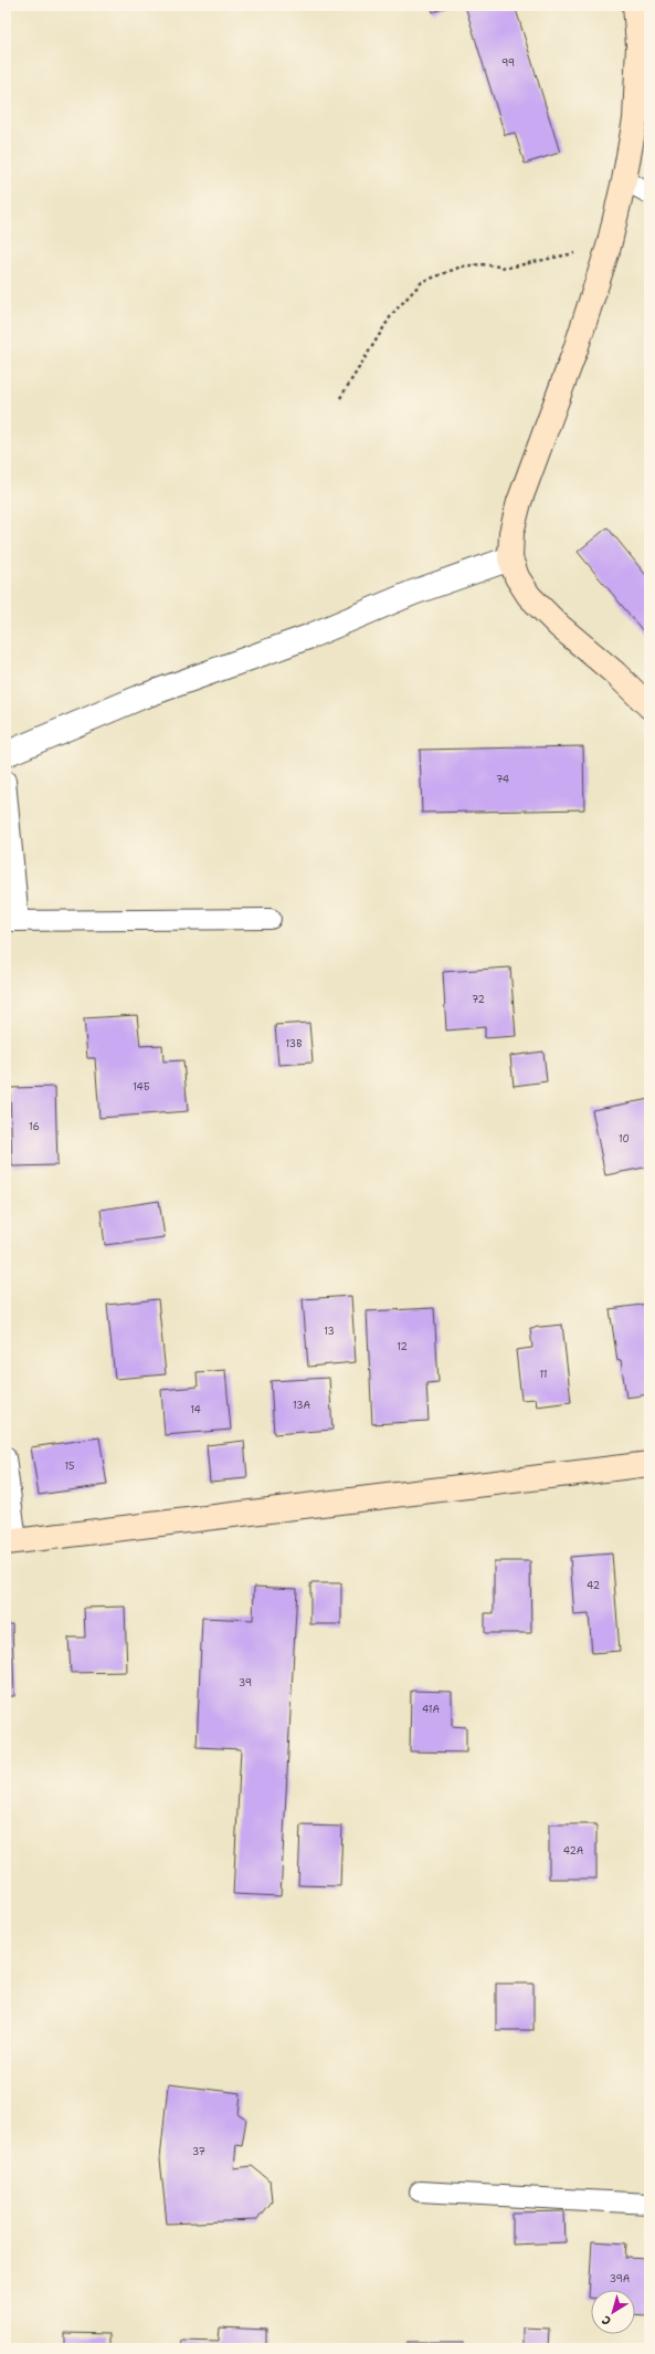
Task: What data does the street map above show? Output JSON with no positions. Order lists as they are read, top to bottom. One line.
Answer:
{"house_numbers":["99","74","72","13В","14Б","16","10","13","12","11","13А","14","15","42","39","41А","42А","37","39А"],"north":"bottom left"}
